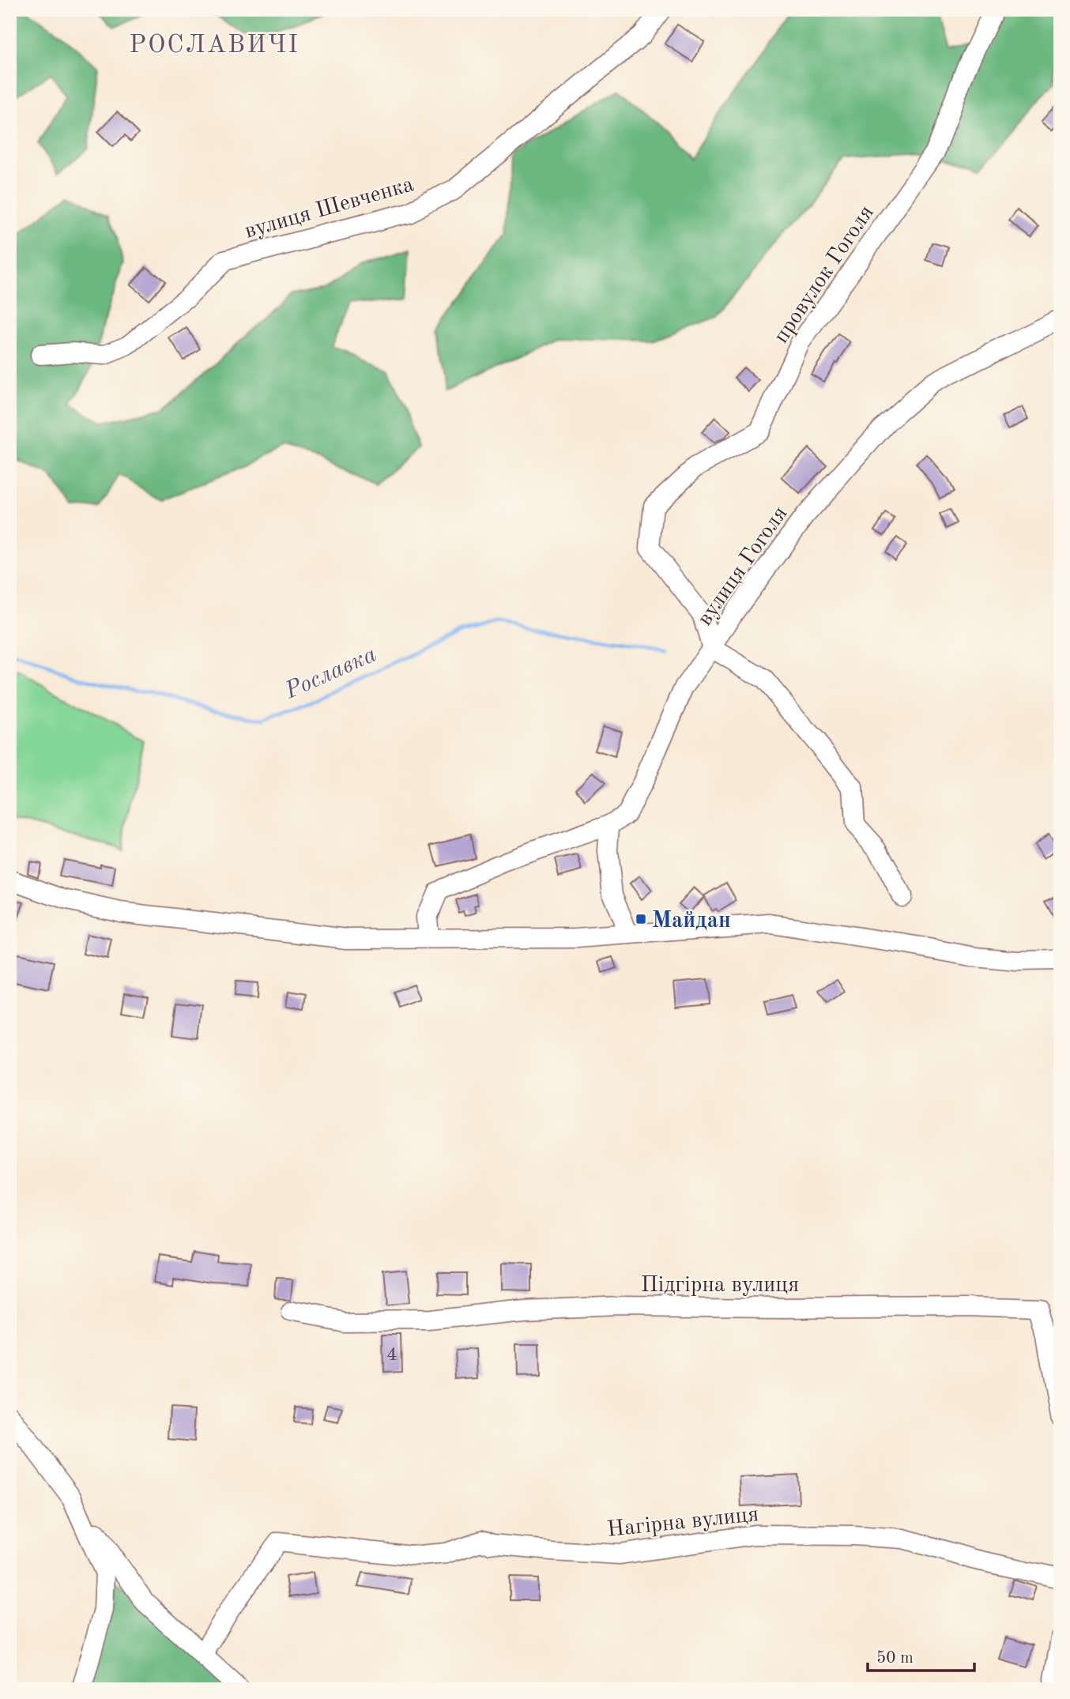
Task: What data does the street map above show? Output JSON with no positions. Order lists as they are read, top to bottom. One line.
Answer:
{"streets":{"street":["вулиця Шевченка","провулок Гоголя","вулиця Гоголя","Підгірна вулиця","Нагірна вулиця"]},"crossings":[["провулок Гоголя","вулиця Гоголя"]],"districts":["РОСЛАВИЧІ"],"water":["Рославка"],"places":{"transit":["Майдан"]},"house_numbers":["4"],"scale_bar":"50 m"}
